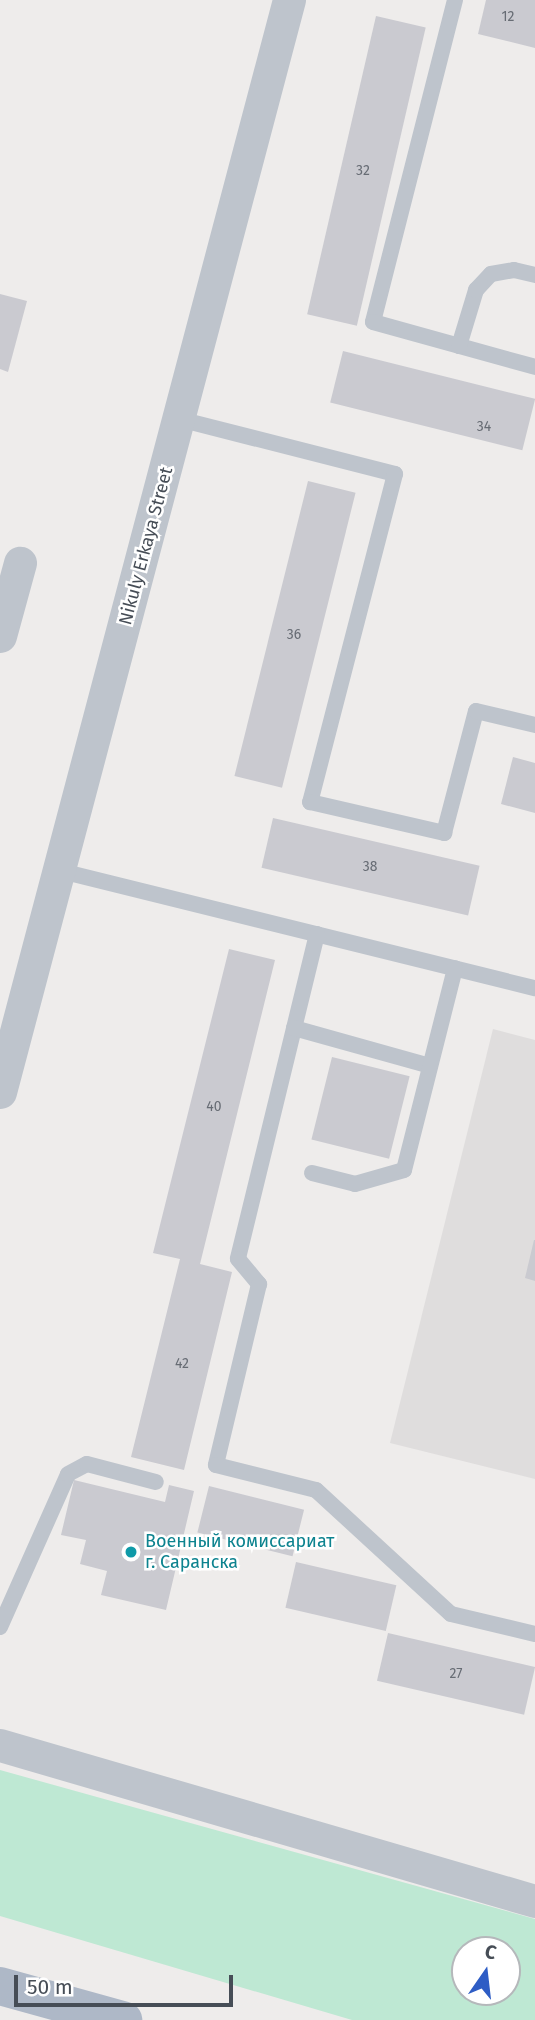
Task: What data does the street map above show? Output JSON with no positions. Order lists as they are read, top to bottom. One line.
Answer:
{"streets":{"street":["Nikuly Erkaya Street"]},"places":["Военный комиссариат г. Саранска"],"house_numbers":["12","32","34","36","38","40","42","27"],"scale_bar":"50 m","north":"top"}
